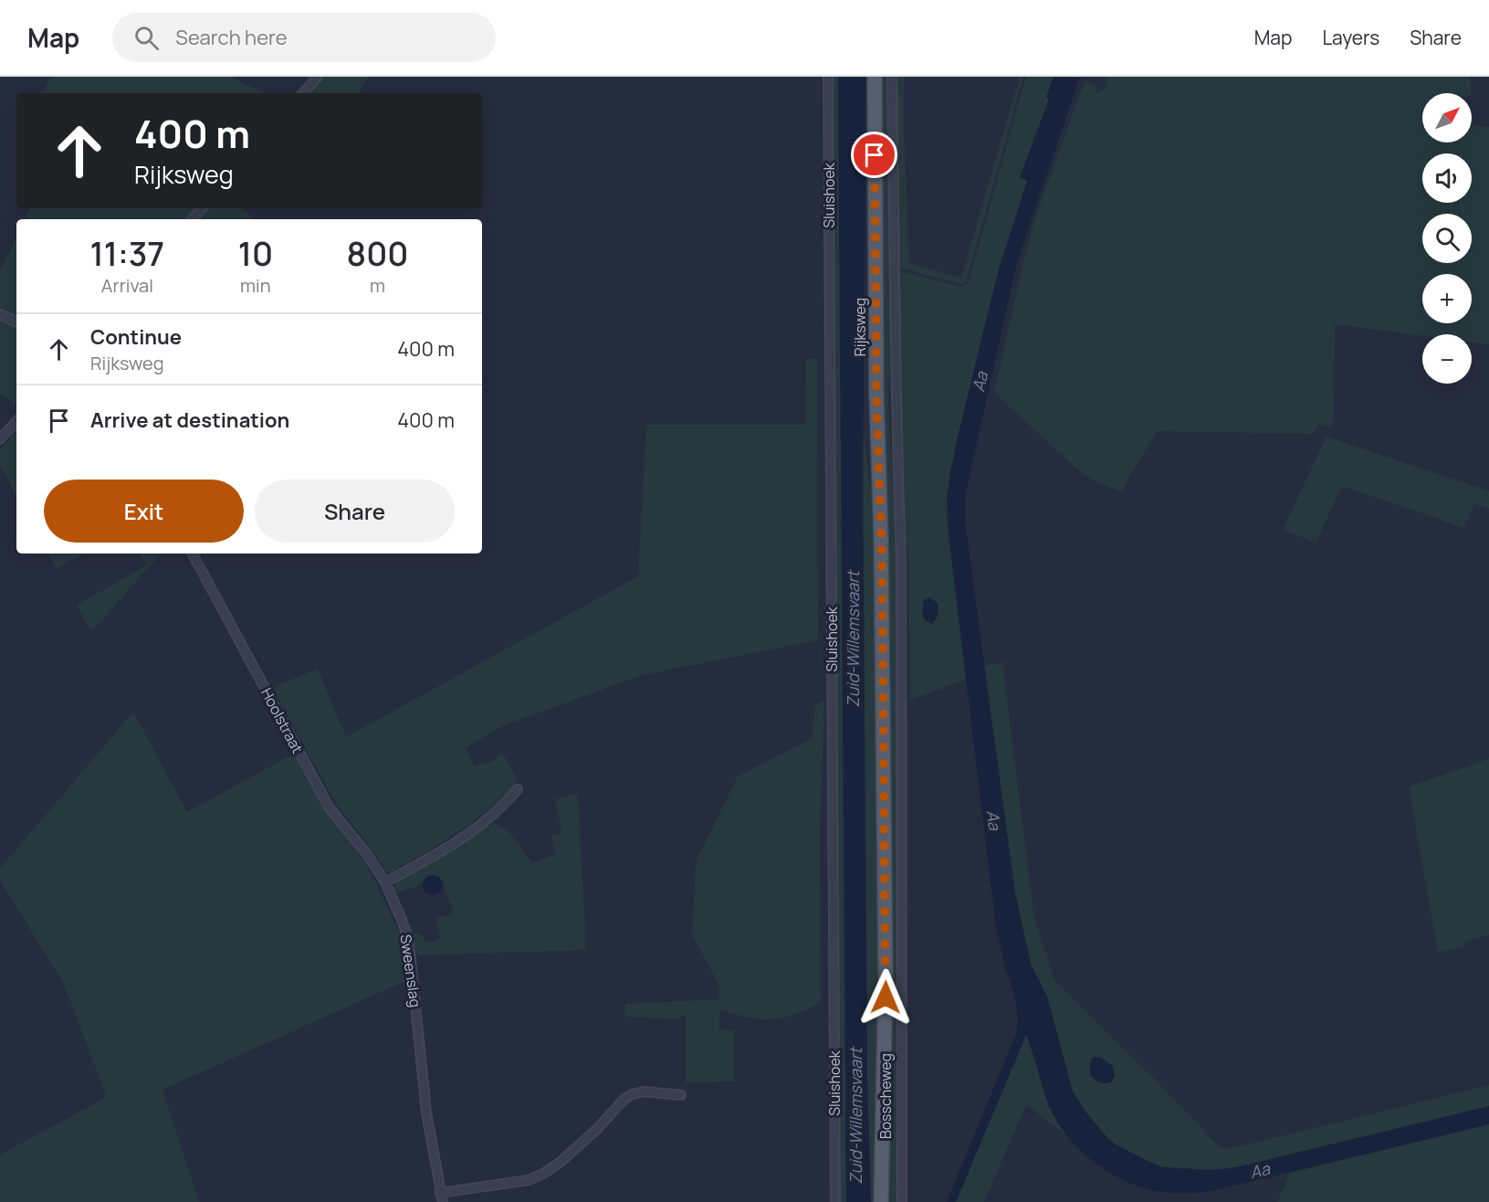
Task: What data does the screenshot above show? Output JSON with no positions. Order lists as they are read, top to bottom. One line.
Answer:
{"streets":{"main road":["Rijksweg","Bosscheweg"],"street":["Sluishoek","Hoolstraat","Sweenslag"]},"crossings":[["Rijksweg","Bosscheweg"],["Hoolstraat","Sweenslag"]],"water":["Aa","Zuid-Willemsvaart"],"north":"top right","page":{"header":"Map","search":"Search here","nav":["Map","Layers","Share"],"map_buttons":["+","−"],"turn":["400 m","Rijksweg"],"eta":["11:37","Arrival","10","min","800","m"],"list":[{"name":"Continue","note":"Rijksweg","value":"400 m"},{"name":"Arrive at destination","value":"400 m"}],"buttons":["Exit","Share"]}}
